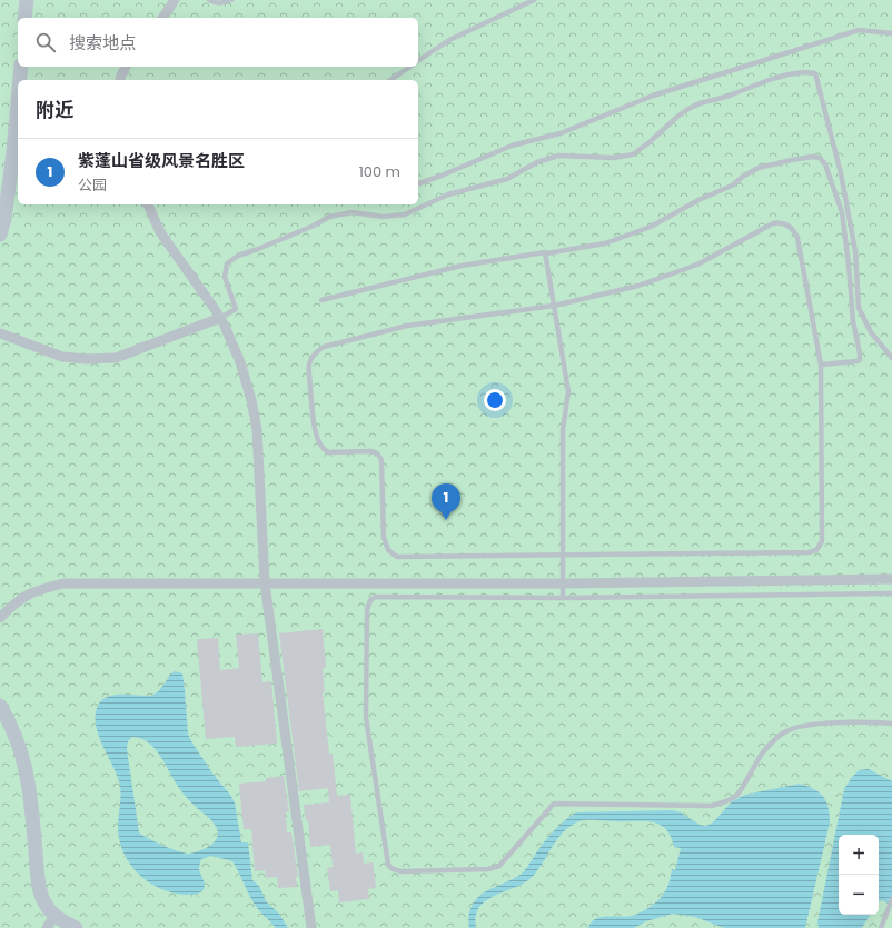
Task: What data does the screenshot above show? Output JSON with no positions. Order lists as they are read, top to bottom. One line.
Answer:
{"page":{"search":"搜索地点","heading":"附近","list":[{"mark":"1","name":"紫蓬山省级风景名胜区","note":"公园","value":"100 m"}],"pins":"1","map_buttons":["+","−"]}}
